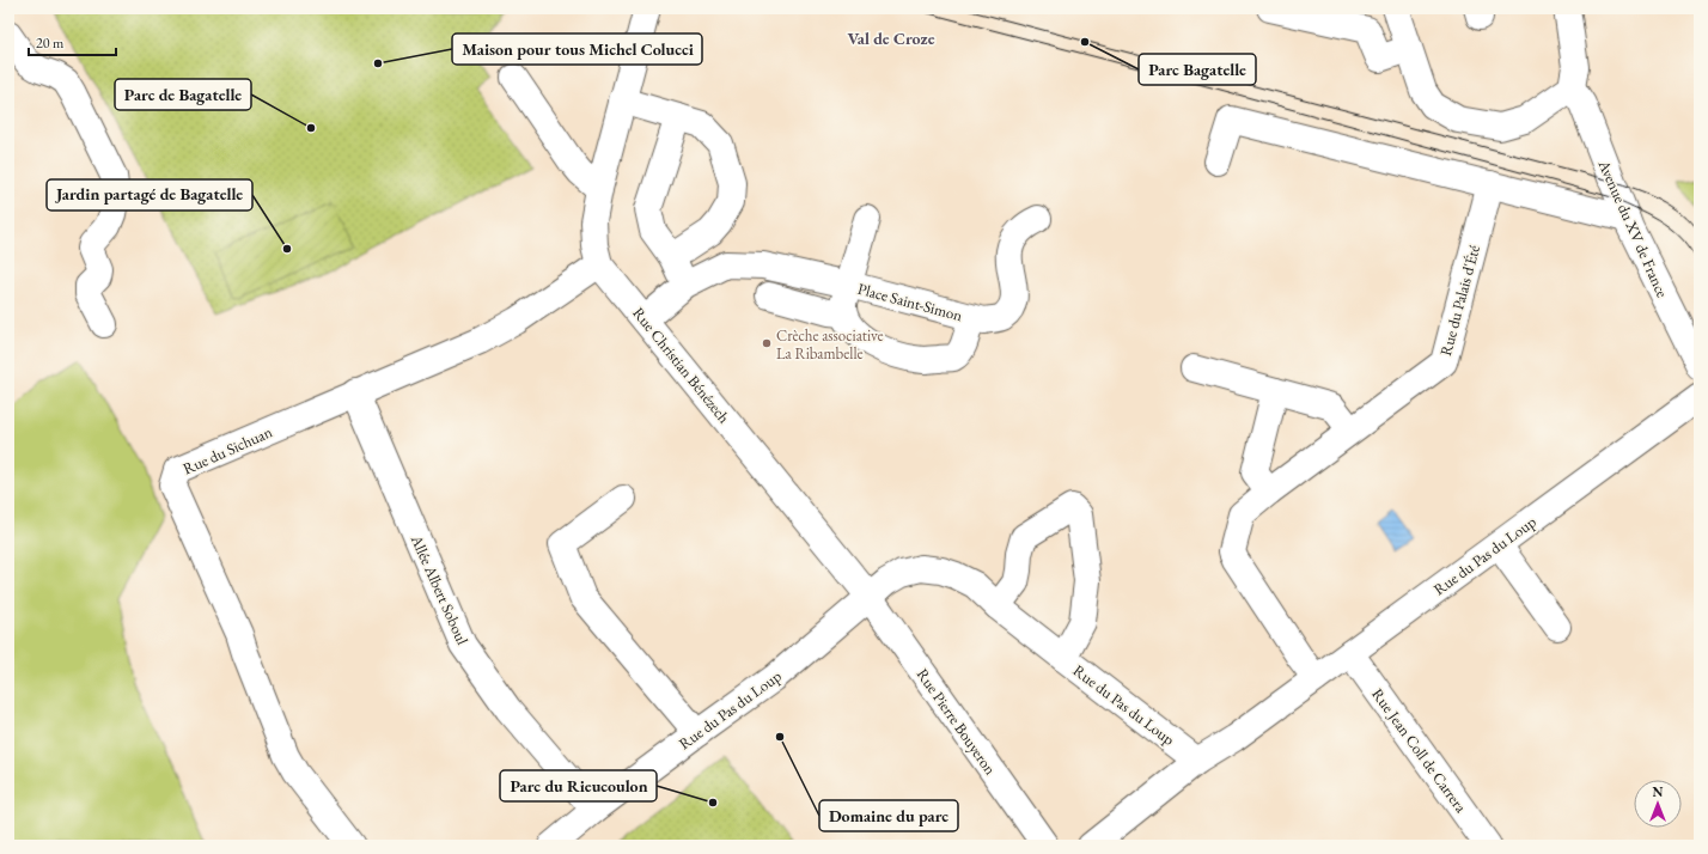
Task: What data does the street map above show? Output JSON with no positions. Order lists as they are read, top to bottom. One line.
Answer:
{"streets":{"street":["Avenue du XV de France","Rue du Palais d'Été","Place Saint-Simon","Rue Christian Bénézech","Rue du Sichuan","Rue du Pas du Loup","Allée Albert Soboul","Rue Pierre Bouyeron","Rue Jean Coll de Carrera"]},"crossings":[["Rue du Palais d'Été","Rue du Pas du Loup"],["Place Saint-Simon","Rue Christian Bénézech"],["Rue Christian Bénézech","Rue du Sichuan"],["Rue Christian Bénézech","Rue du Pas du Loup"],["Rue Christian Bénézech","Rue Pierre Bouyeron"],["Rue du Sichuan","Allée Albert Soboul"],["Rue du Pas du Loup","Allée Albert Soboul"],["Rue du Pas du Loup","Rue Pierre Bouyeron"],["Rue du Pas du Loup","Rue Jean Coll de Carrera"]],"districts":["Val de Croze"],"places":["Parc Bagatelle","Maison pour tous Michel Colucci","Parc de Bagatelle","Jardin partagé de Bagatelle","Crèche associative La Ribambelle","Domaine du parc","Parc du Rieucoulon"],"scale_bar":"20 m","north":"top"}
